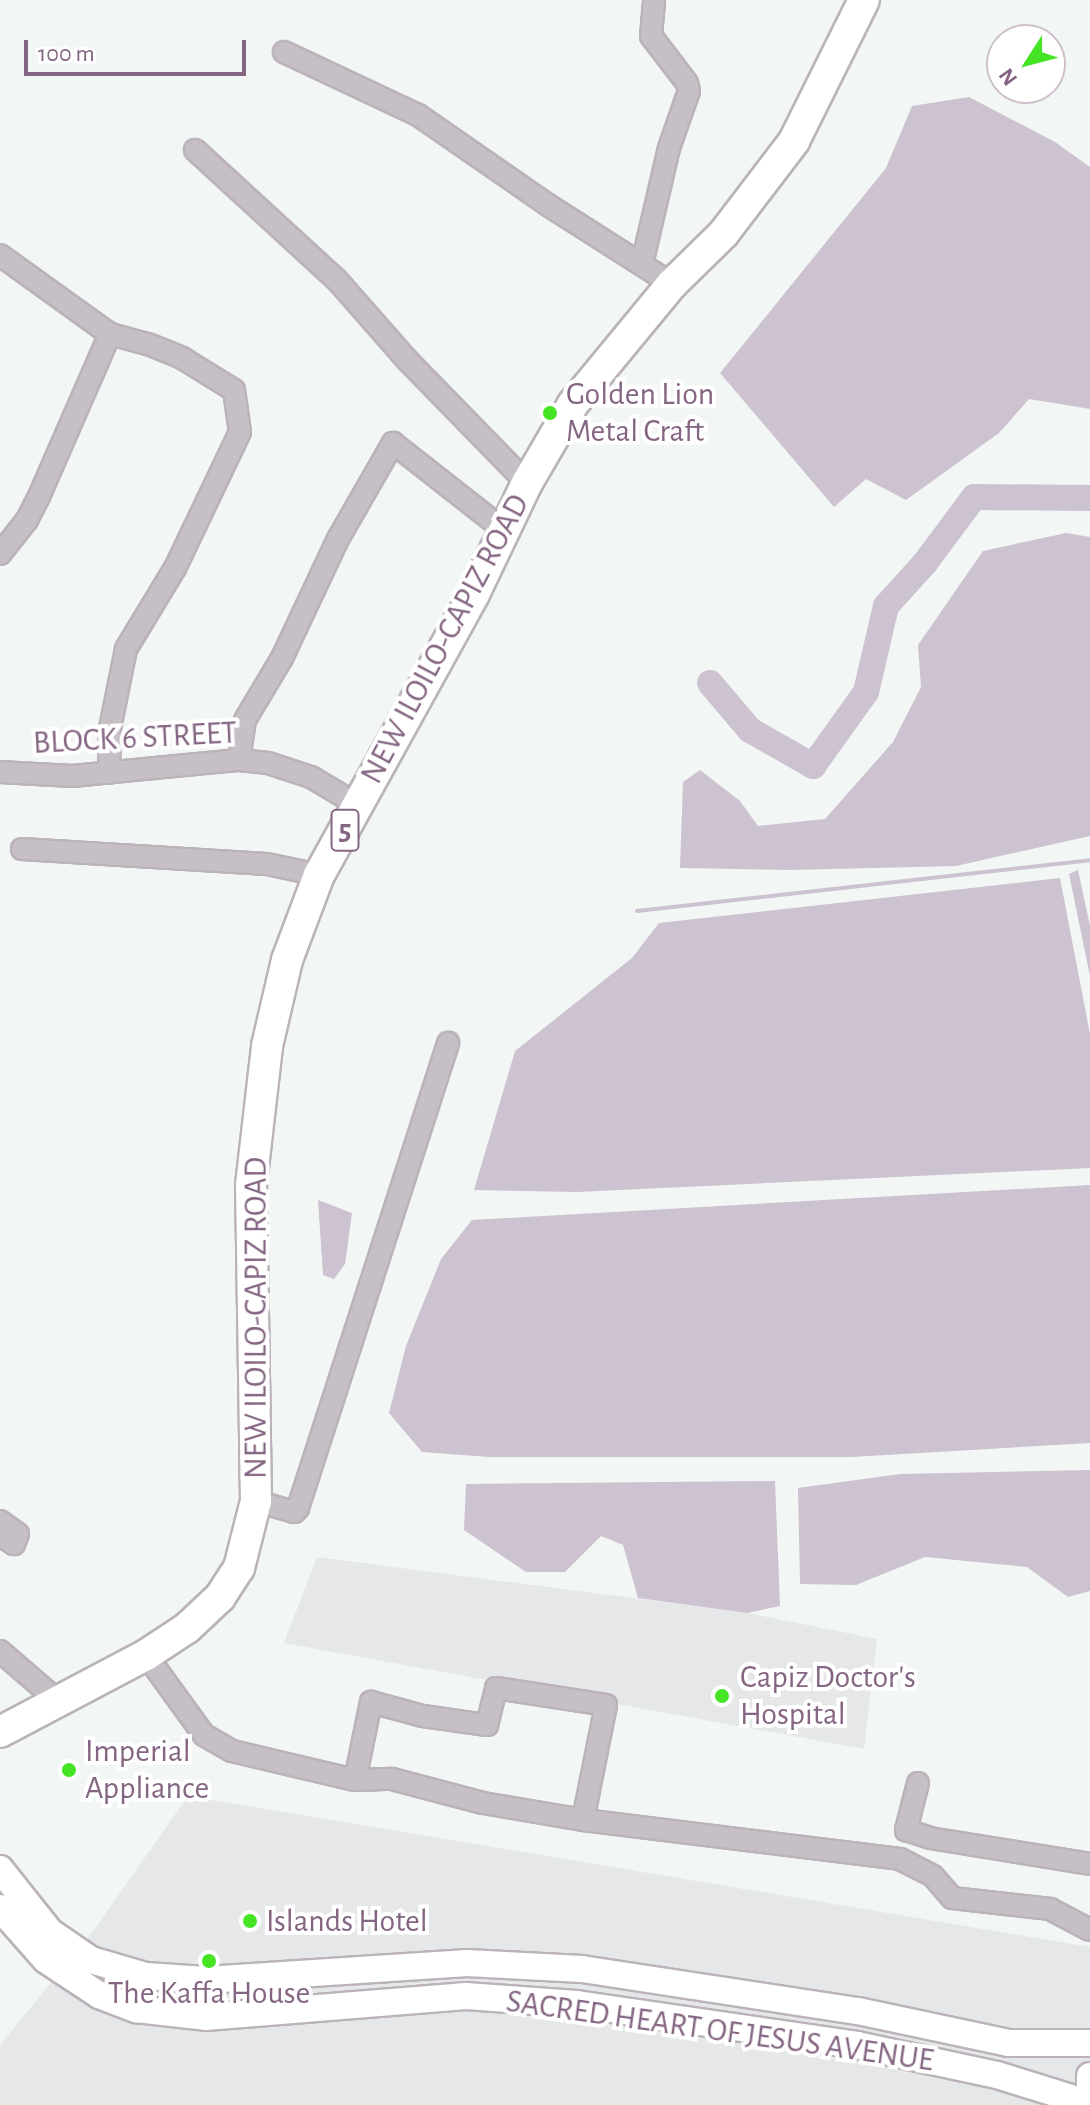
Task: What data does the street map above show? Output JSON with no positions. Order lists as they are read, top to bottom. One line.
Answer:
{"streets":{"highway":["NEW ILOILO-CAPIZ ROAD","5"],"main road":["SACRED HEART OF JESUS AVENUE"],"street":["BLOCK 6 STREET"]},"crossings":[["NEW ILOILO-CAPIZ ROAD","BLOCK 6 STREET"],["NEW ILOILO-CAPIZ ROAD","5"]],"places":["Golden Lion Metal Craft","Capiz Doctor's Hospital","Imperial Appliance","Islands Hotel","The Kaffa House"],"scale_bar":"100 m","north":"bottom left"}
